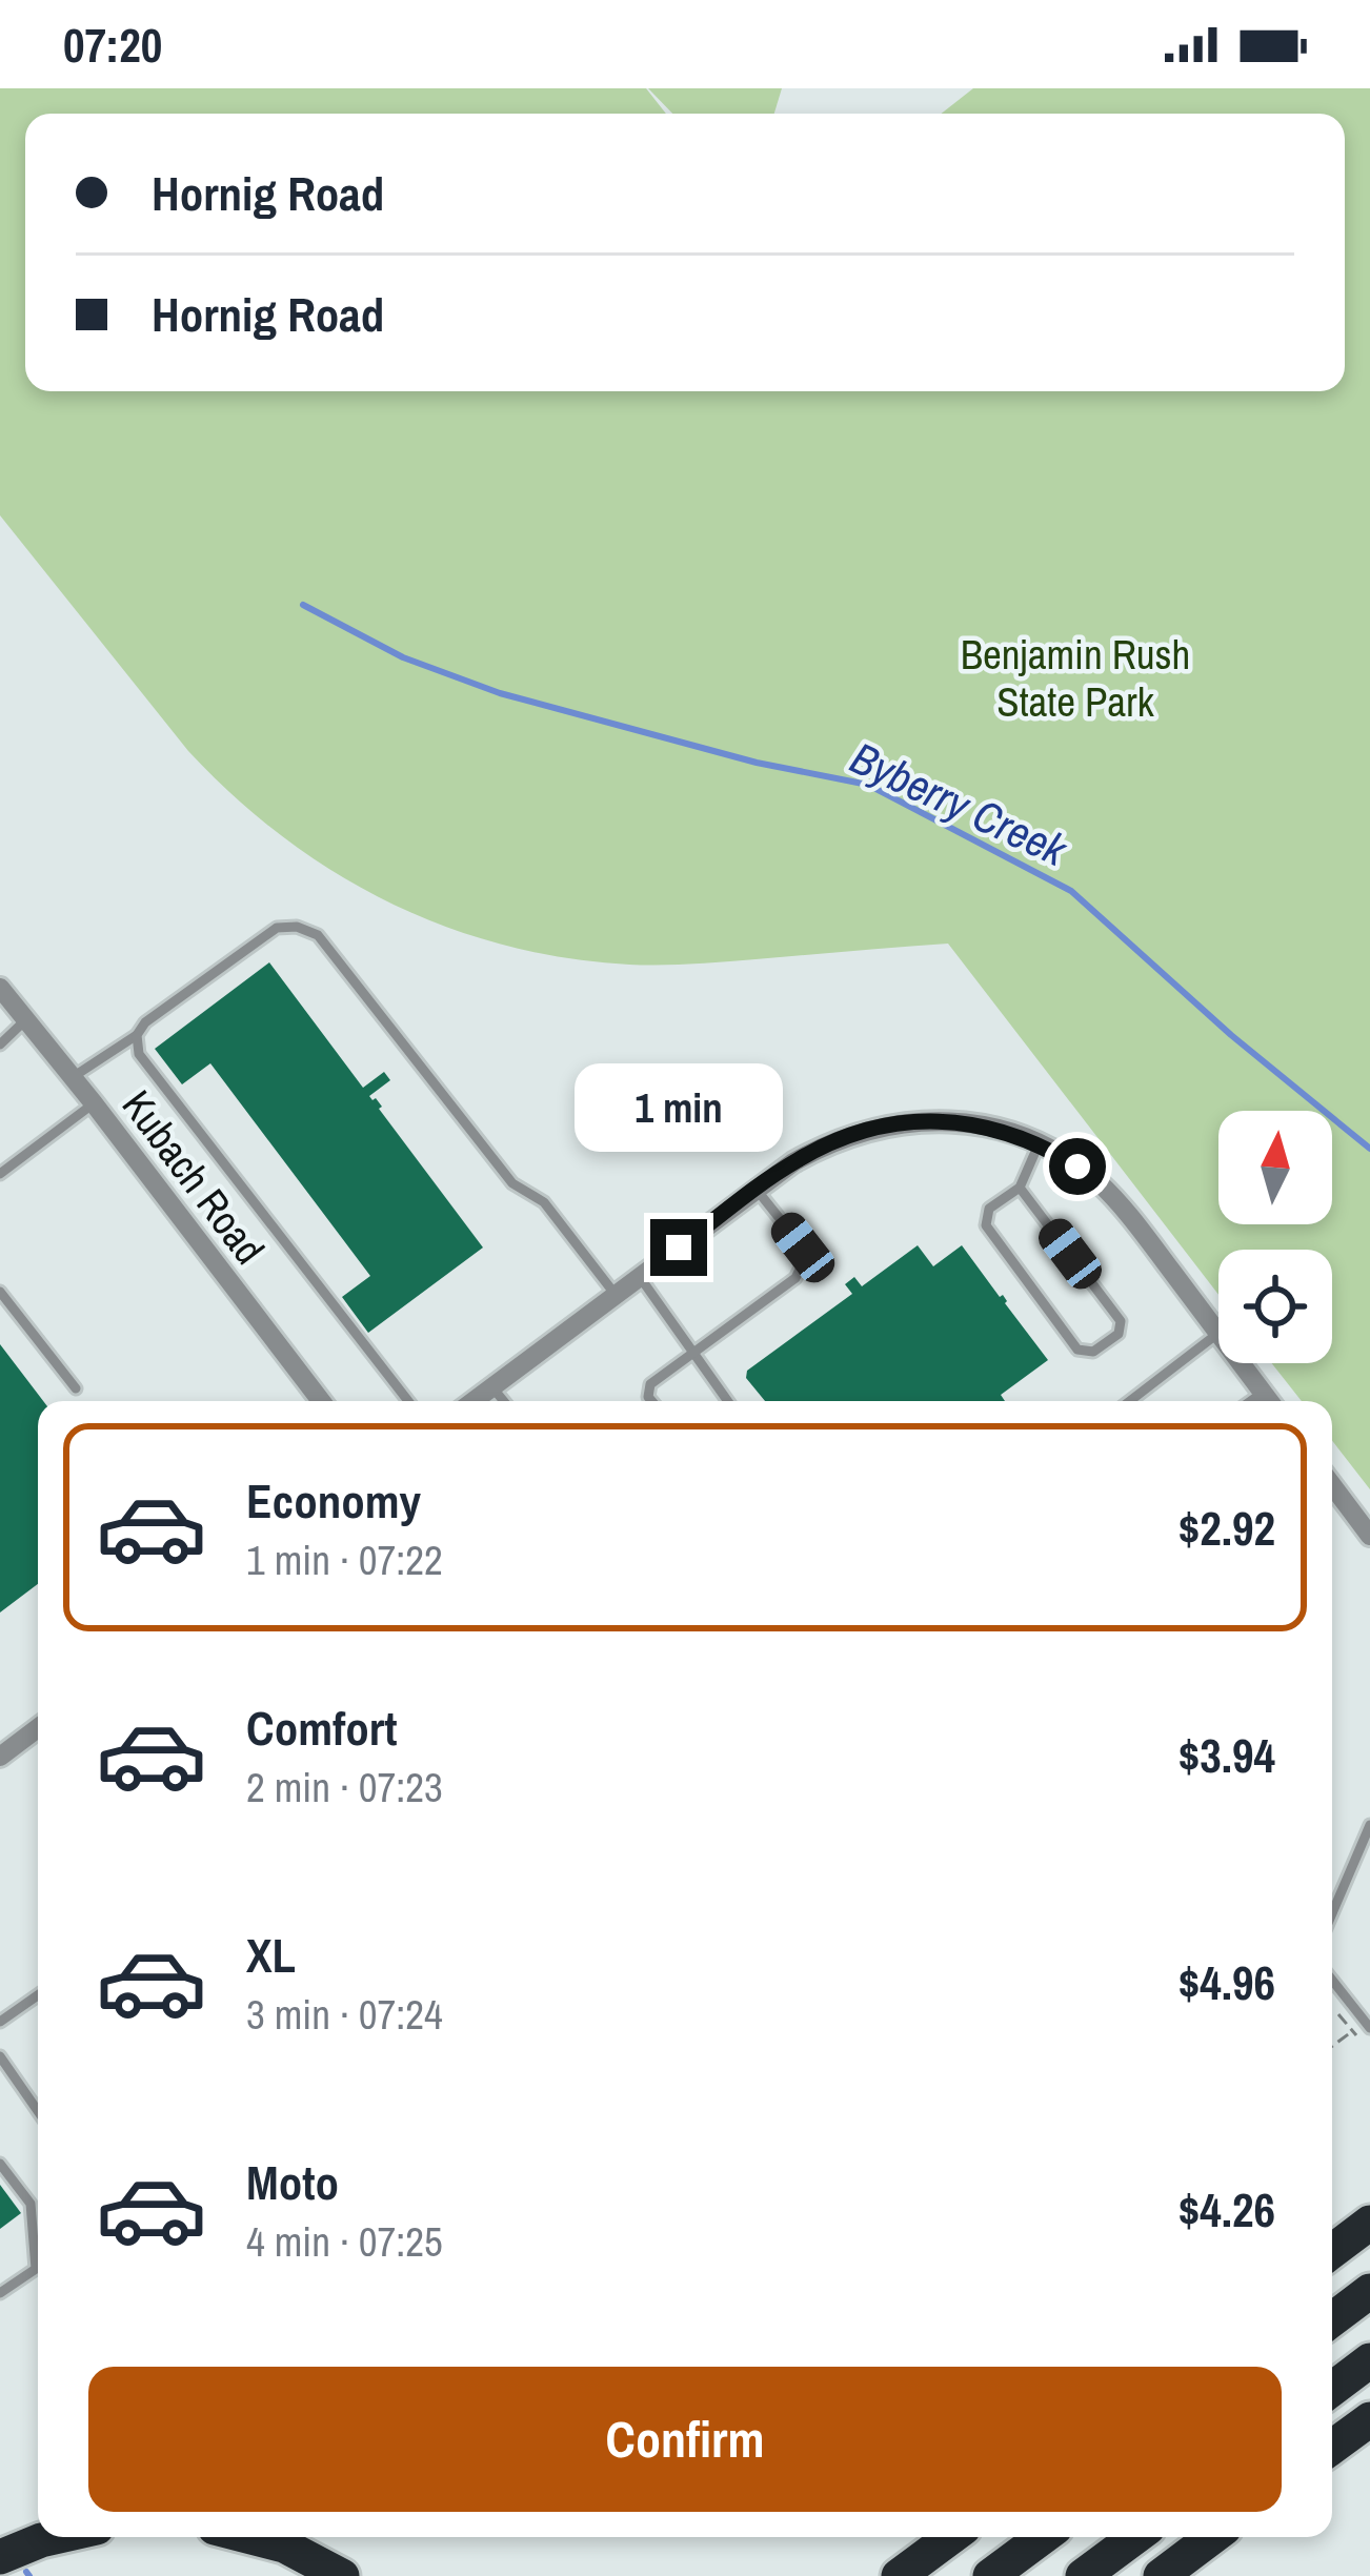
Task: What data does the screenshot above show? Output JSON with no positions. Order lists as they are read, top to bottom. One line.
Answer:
{"streets":{"street":["Kubach Road"]},"water":["Byberry Creek"],"parks":["Benjamin Rush State Park"],"north":"top","page":{"status":"07:20","banner":["Hornig Road","Hornig Road"],"bubble":"1 min","list":[{"name":"Economy","note":"1 min · 07:22","value":"$2.92"},{"name":"Comfort","note":"2 min · 07:23","value":"$3.94"},{"name":"XL","note":"3 min · 07:24","value":"$4.96"},{"name":"Moto","note":"4 min · 07:25","value":"$4.26"}],"buttons":"Confirm"}}
